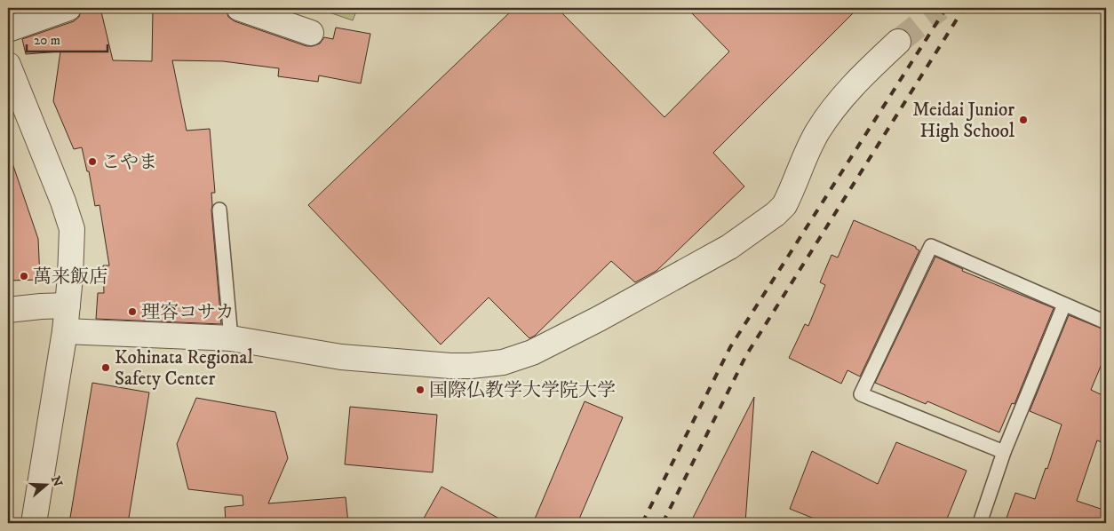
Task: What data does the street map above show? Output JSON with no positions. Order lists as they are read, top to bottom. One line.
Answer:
{"places":["Meidai Junior High School","こやま","萬来飯店","理容コサカ","Kohinata Regional Safety Center","国際仏教学大学院大学"],"scale_bar":"20 m","north":"right"}
